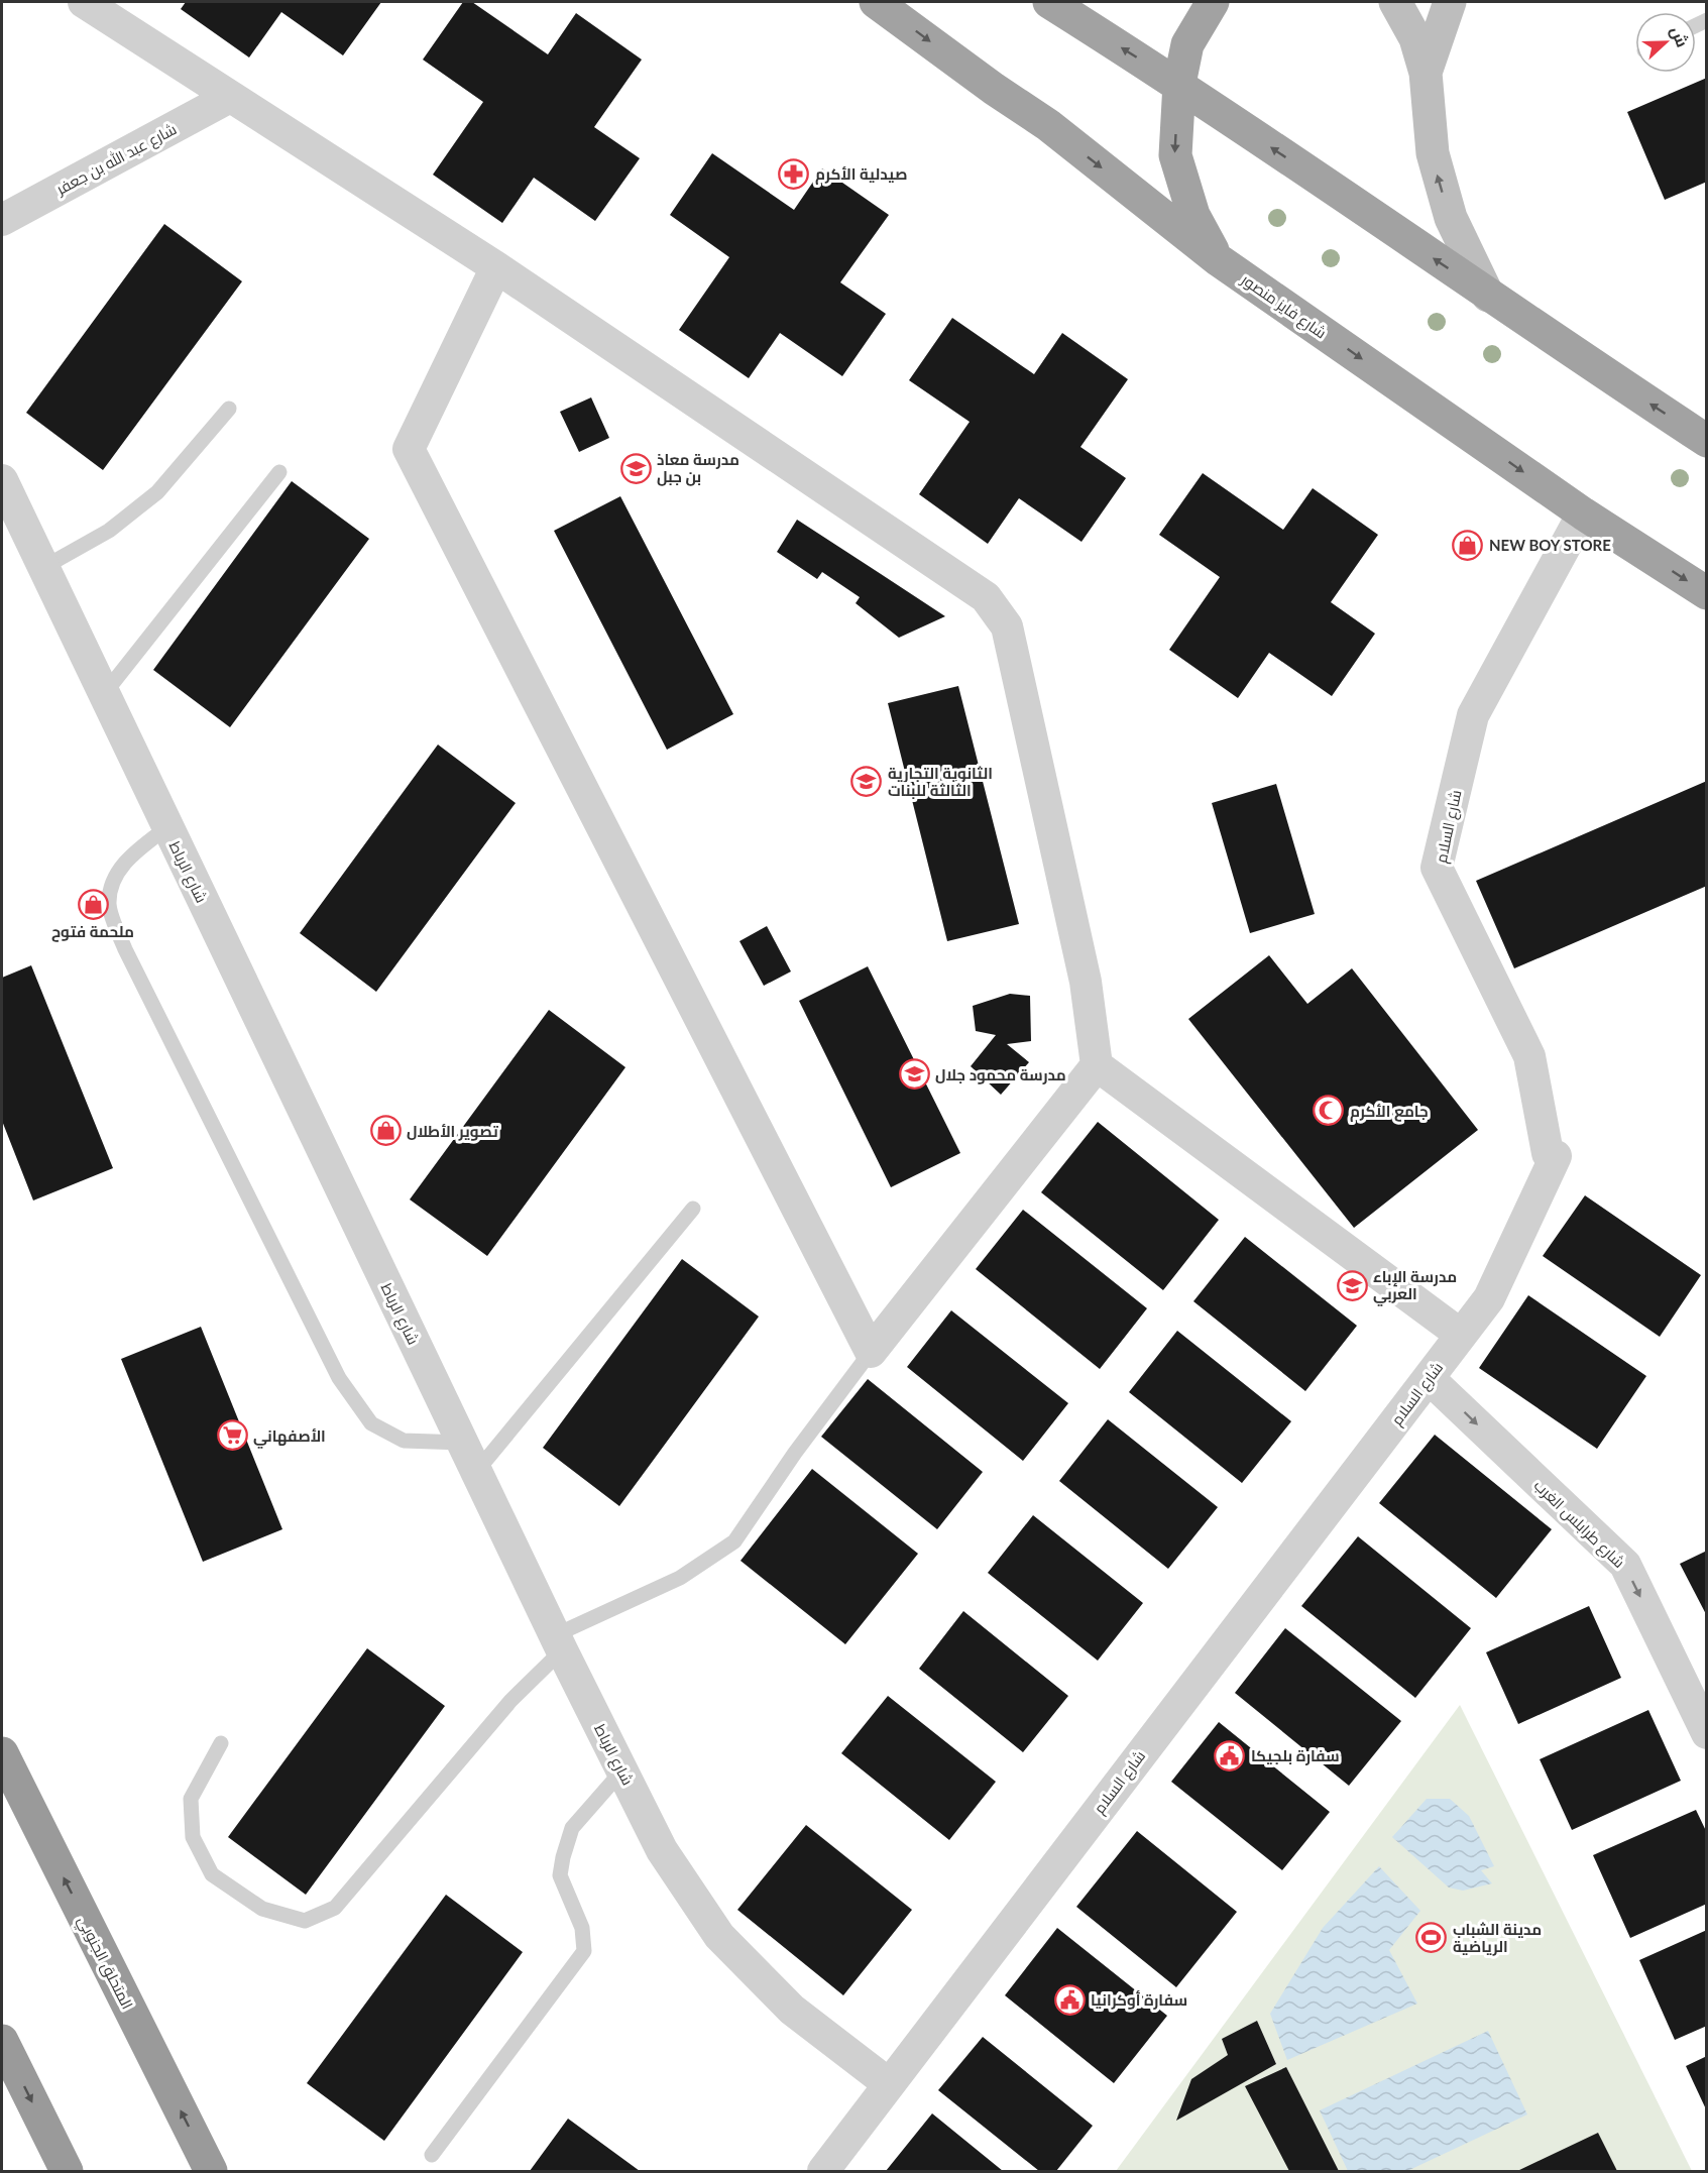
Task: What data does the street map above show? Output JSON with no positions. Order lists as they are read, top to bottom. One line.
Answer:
{"streets":{"highway":["شارع فايز منصور","المتحلق الجنوبي"],"street":["شارع عبد الله بن جعفر","شارع السلام","شارع الرباط","شارع طرابلس الغرب"]},"crossings":[["شارع فايز منصور","شارع السلام"],["شارع السلام","شارع الرباط"],["شارع السلام","شارع طرابلس الغرب"]],"one_way":["شارع طرابلس الغرب"],"places":{"pharmacy":["صيدلية الأكرم"],"school or university":["مدرسة معاذ بن جبل","الثانوية التجارية الثالثة للبنات","مدرسة محمود جلال","مدرسة الإباء العربي"],"shop":["NEW BOY STORE","ملحمة فتوح","تصوير الأطلال"],"mosque":["جامع الأكرم"],"supermarket":["الأصفهاني"],"public building":["سفارة بلجيكا","سفارة أوكرانيا"],"sports":["مدينة الشباب الرياضية"]},"north":"right"}
